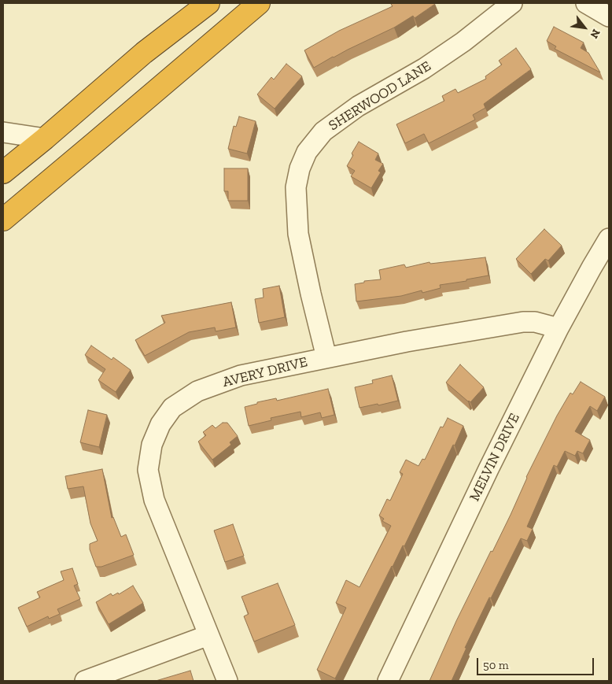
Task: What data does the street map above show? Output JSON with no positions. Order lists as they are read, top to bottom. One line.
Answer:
{"streets":{"street":["SHERWOOD LANE","AVERY DRIVE","MELVIN DRIVE"]},"crossings":[["SHERWOOD LANE","AVERY DRIVE"],["AVERY DRIVE","MELVIN DRIVE"]],"scale_bar":"50 m","north":"bottom right"}
